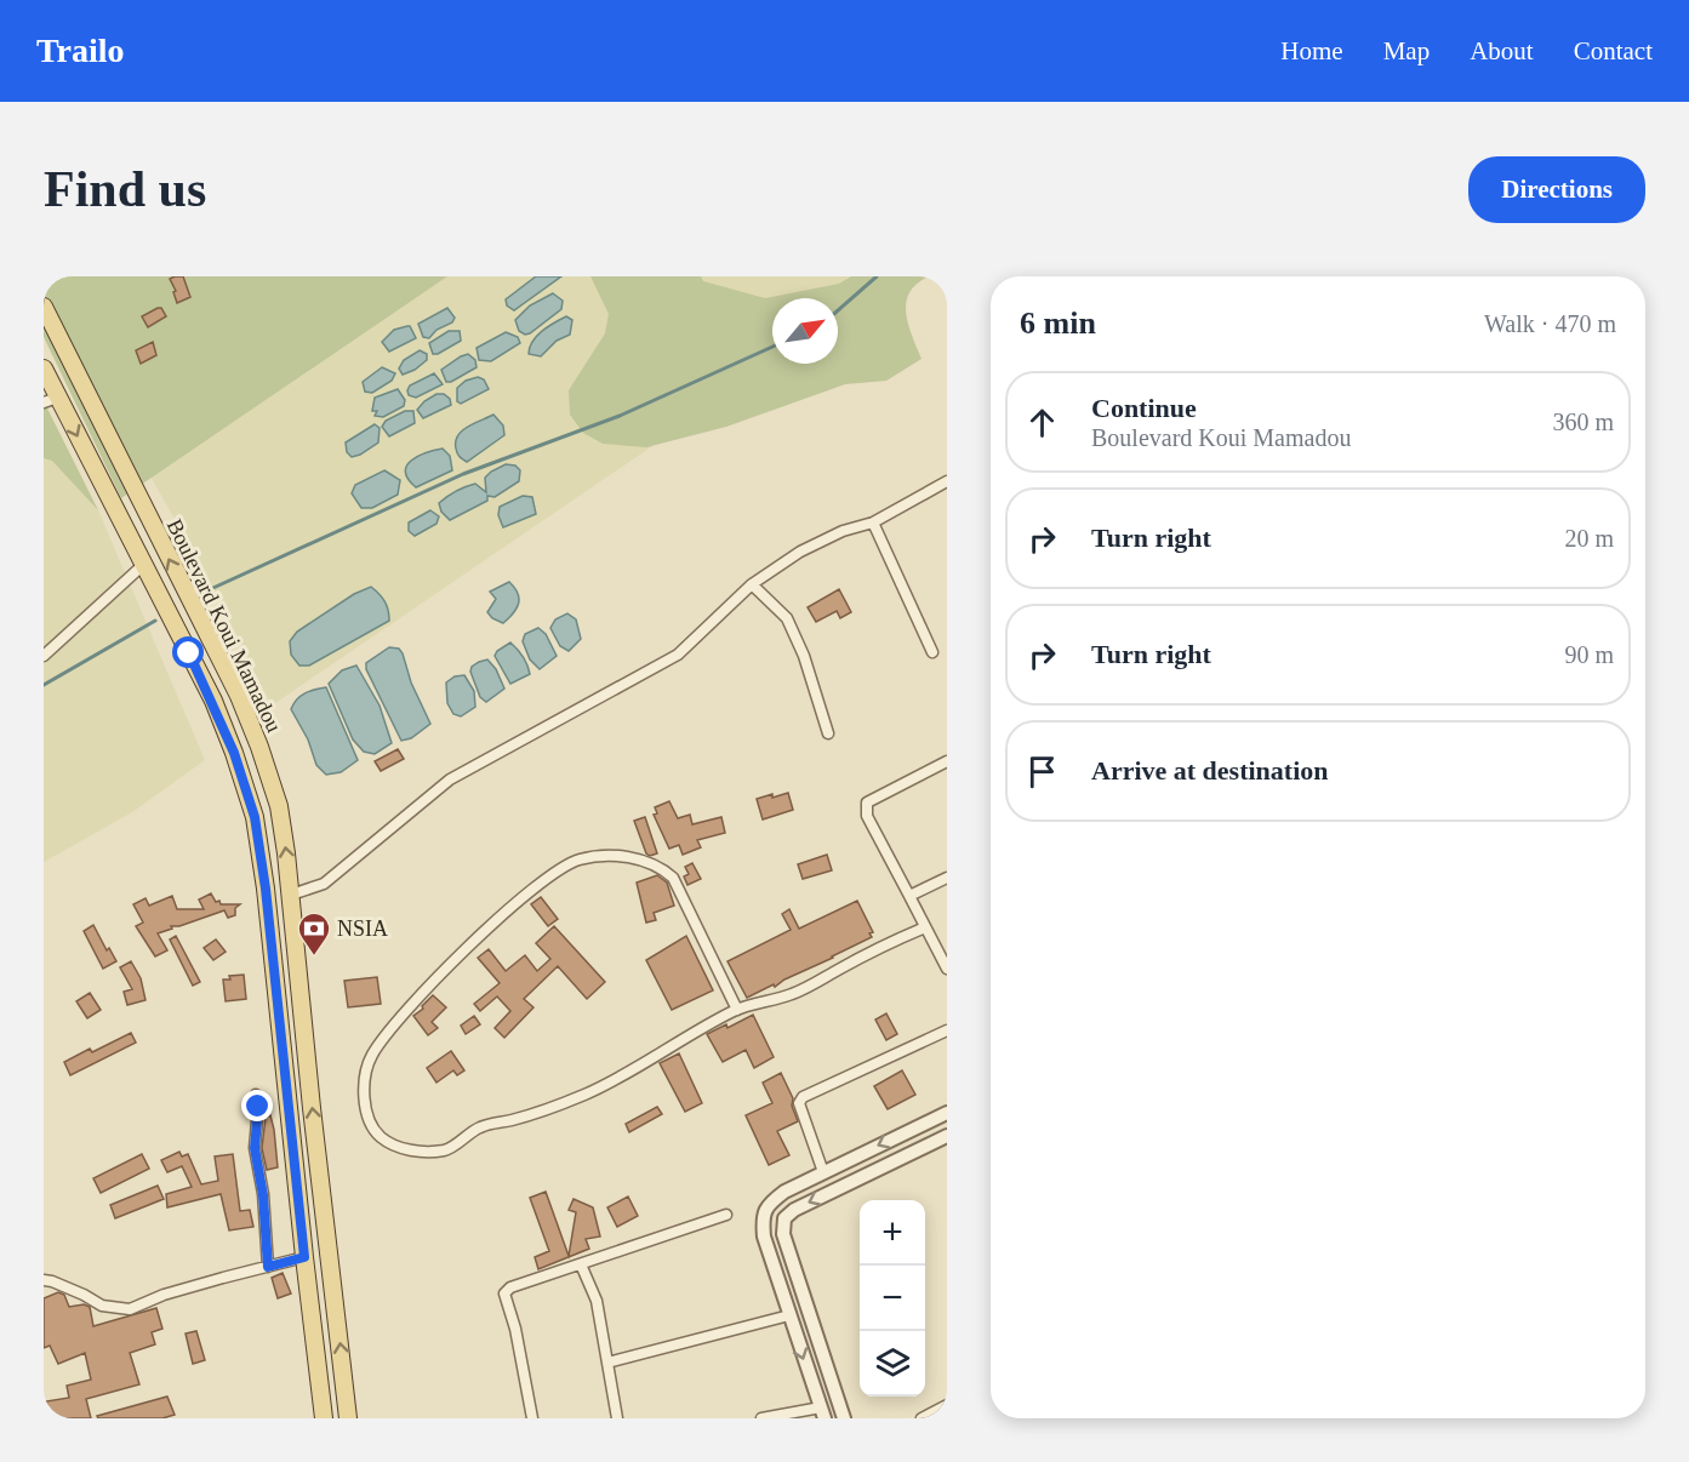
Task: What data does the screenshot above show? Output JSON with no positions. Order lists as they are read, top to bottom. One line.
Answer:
{"streets":{"main road":["Boulevard Koui Mamadou"]},"places":{"bank":["NSIA"]},"north":"top right","page":{"header":"Trailo","nav":["Home","Map","About","Contact"],"buttons":"Directions","title":"Find us","heading":["6 min","Walk · 470 m"],"list":[["Continue","Boulevard Koui Mamadou","360 m"],["Turn right","20 m"],["Turn right","90 m"],"Arrive at destination"],"map_buttons":["+","−"]}}
